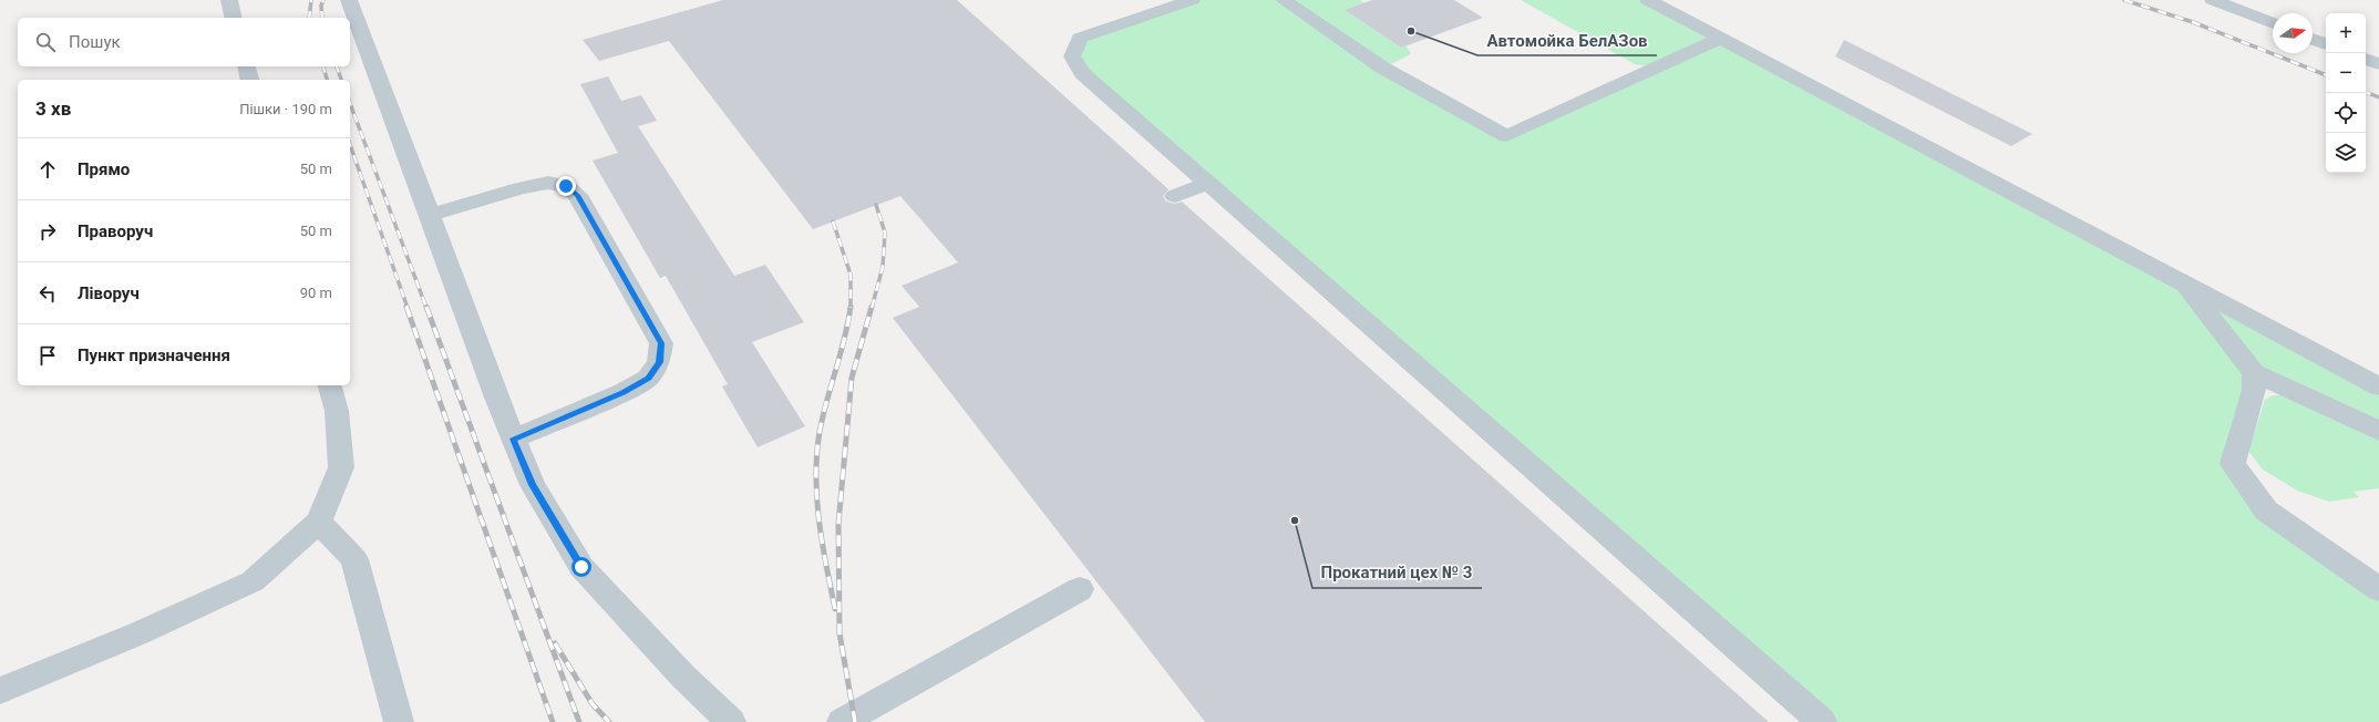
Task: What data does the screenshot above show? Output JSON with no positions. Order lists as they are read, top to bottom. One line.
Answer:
{"places":["Автомойка БелАЗов","Прокатний цех № 3"],"north":"right","page":{"map_buttons":["+","−"],"search":"Пошук","heading":["3 хв","Пішки · 190 m"],"list":[["Прямо","50 m"],["Праворуч","50 m"],["Ліворуч","90 m"],"Пункт призначення"]}}
